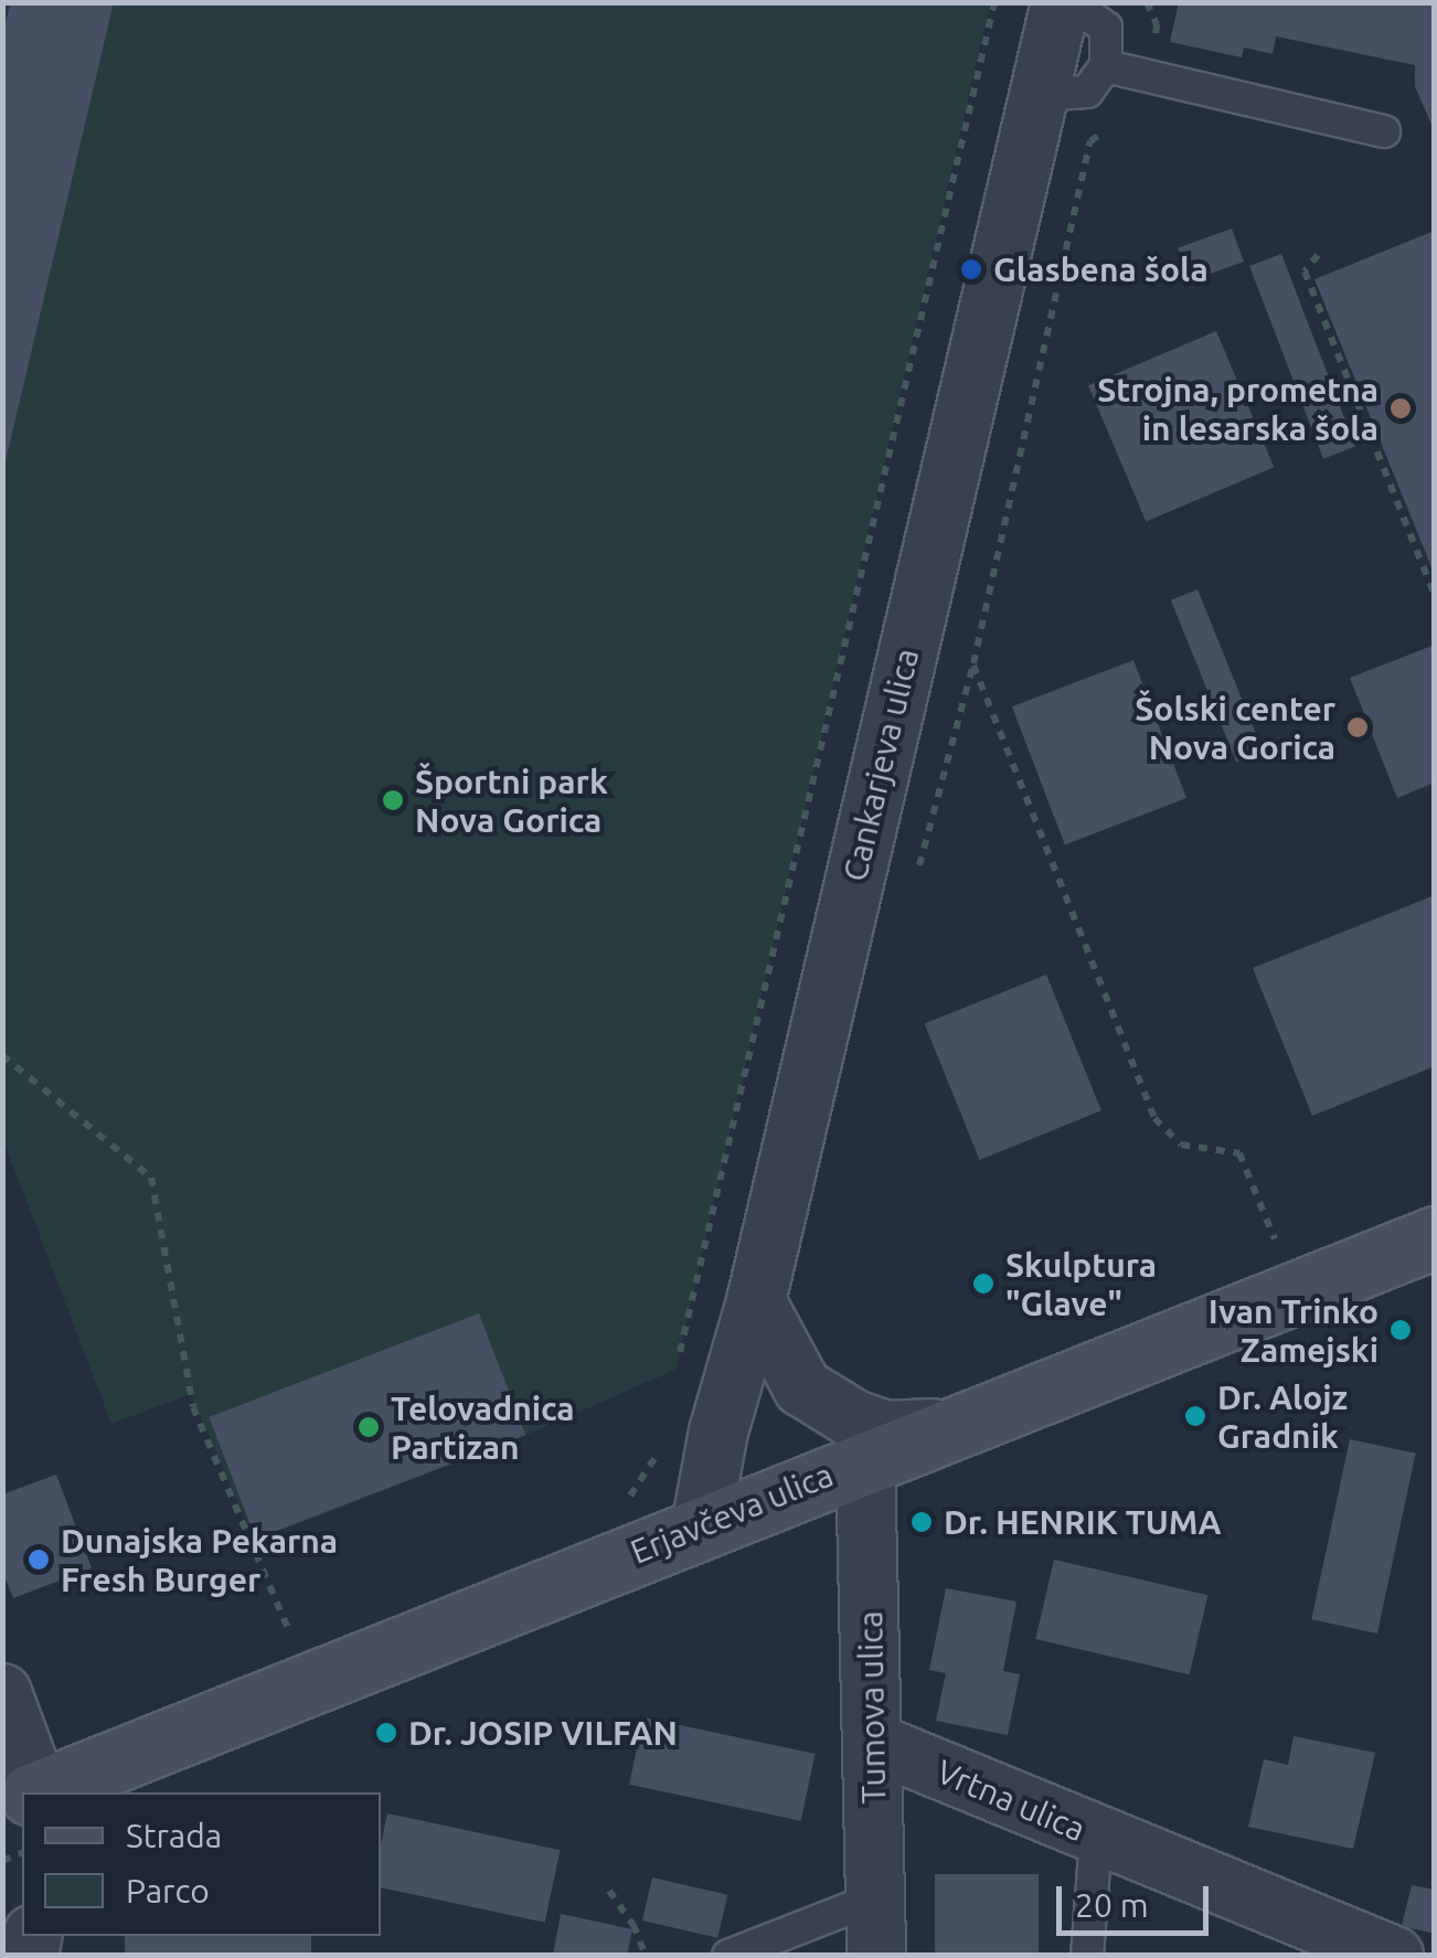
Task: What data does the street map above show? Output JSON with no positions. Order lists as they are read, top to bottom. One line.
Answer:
{"streets":{"main road":["Erjavčeva ulica"],"street":["Cankarjeva ulica","Tumova ulica","Vrtna ulica"]},"crossings":[["Cankarjeva ulica","Erjavčeva ulica"],["Erjavčeva ulica","Tumova ulica"],["Tumova ulica","Vrtna ulica"]],"places":["Glasbena šola","Strojna, prometna in lesarska šola","Šolski center Nova Gorica","Športni park Nova Gorica","Skulptura \"Glave\"","Ivan Trinko Zamejski","Dr. Alojz Gradnik","Telovadnica Partizan","Dr. HENRIK TUMA","Dunajska Pekarna Fresh Burger","Dr. JOSIP VILFAN"],"legend":["Strada","Parco"],"scale_bar":"20 m"}
